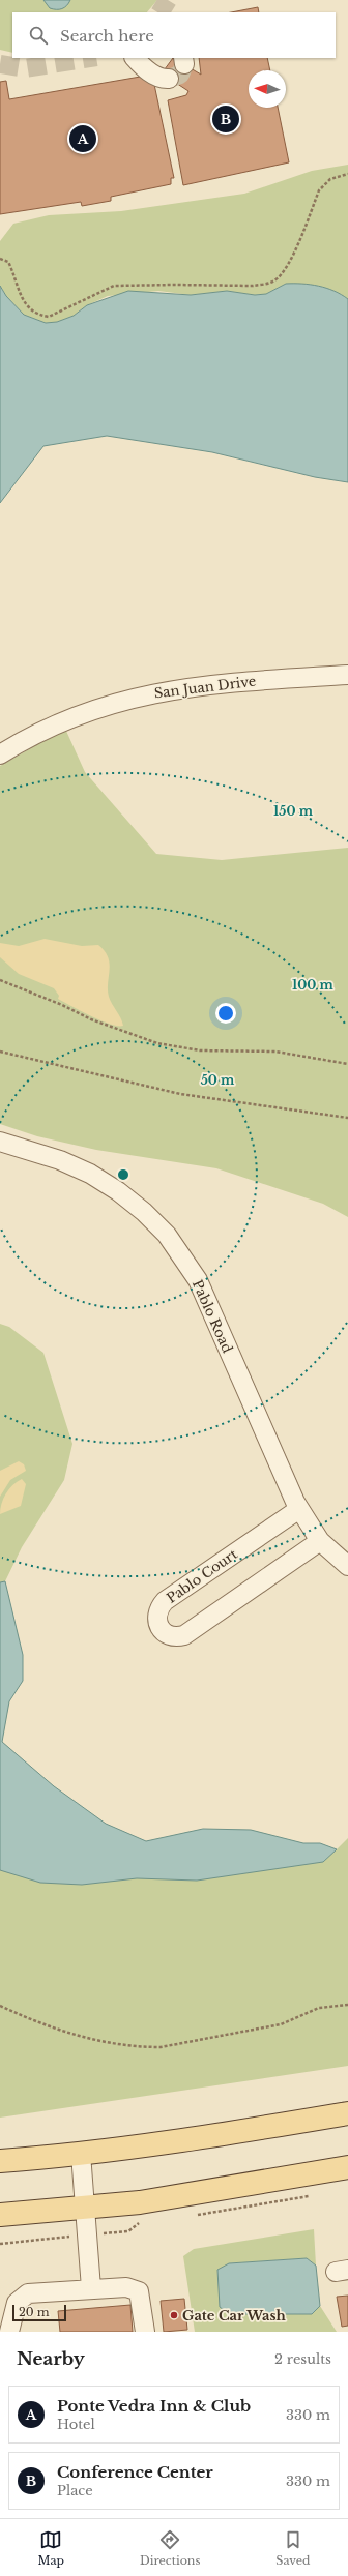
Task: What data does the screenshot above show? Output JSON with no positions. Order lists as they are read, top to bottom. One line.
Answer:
{"streets":{"street":["San Juan Drive","Pablo Road","Pablo Court"]},"crossings":[["Pablo Road","Pablo Court"]],"places":["Gate Car Wash"],"scale_bar":"20 m","north":"left","page":{"search":"Search here","pins":["B","A"],"scale":"20 m","heading":["Nearby","2 results"],"list":[{"mark":"A","name":"Ponte Vedra Inn & Club","note":"Hotel","value":"330 m"},{"mark":"B","name":"Conference Center","note":"Place","value":"330 m"}],"nav":["Map","Directions","Saved"]},"rings":["150 m","100 m","50 m"]}
